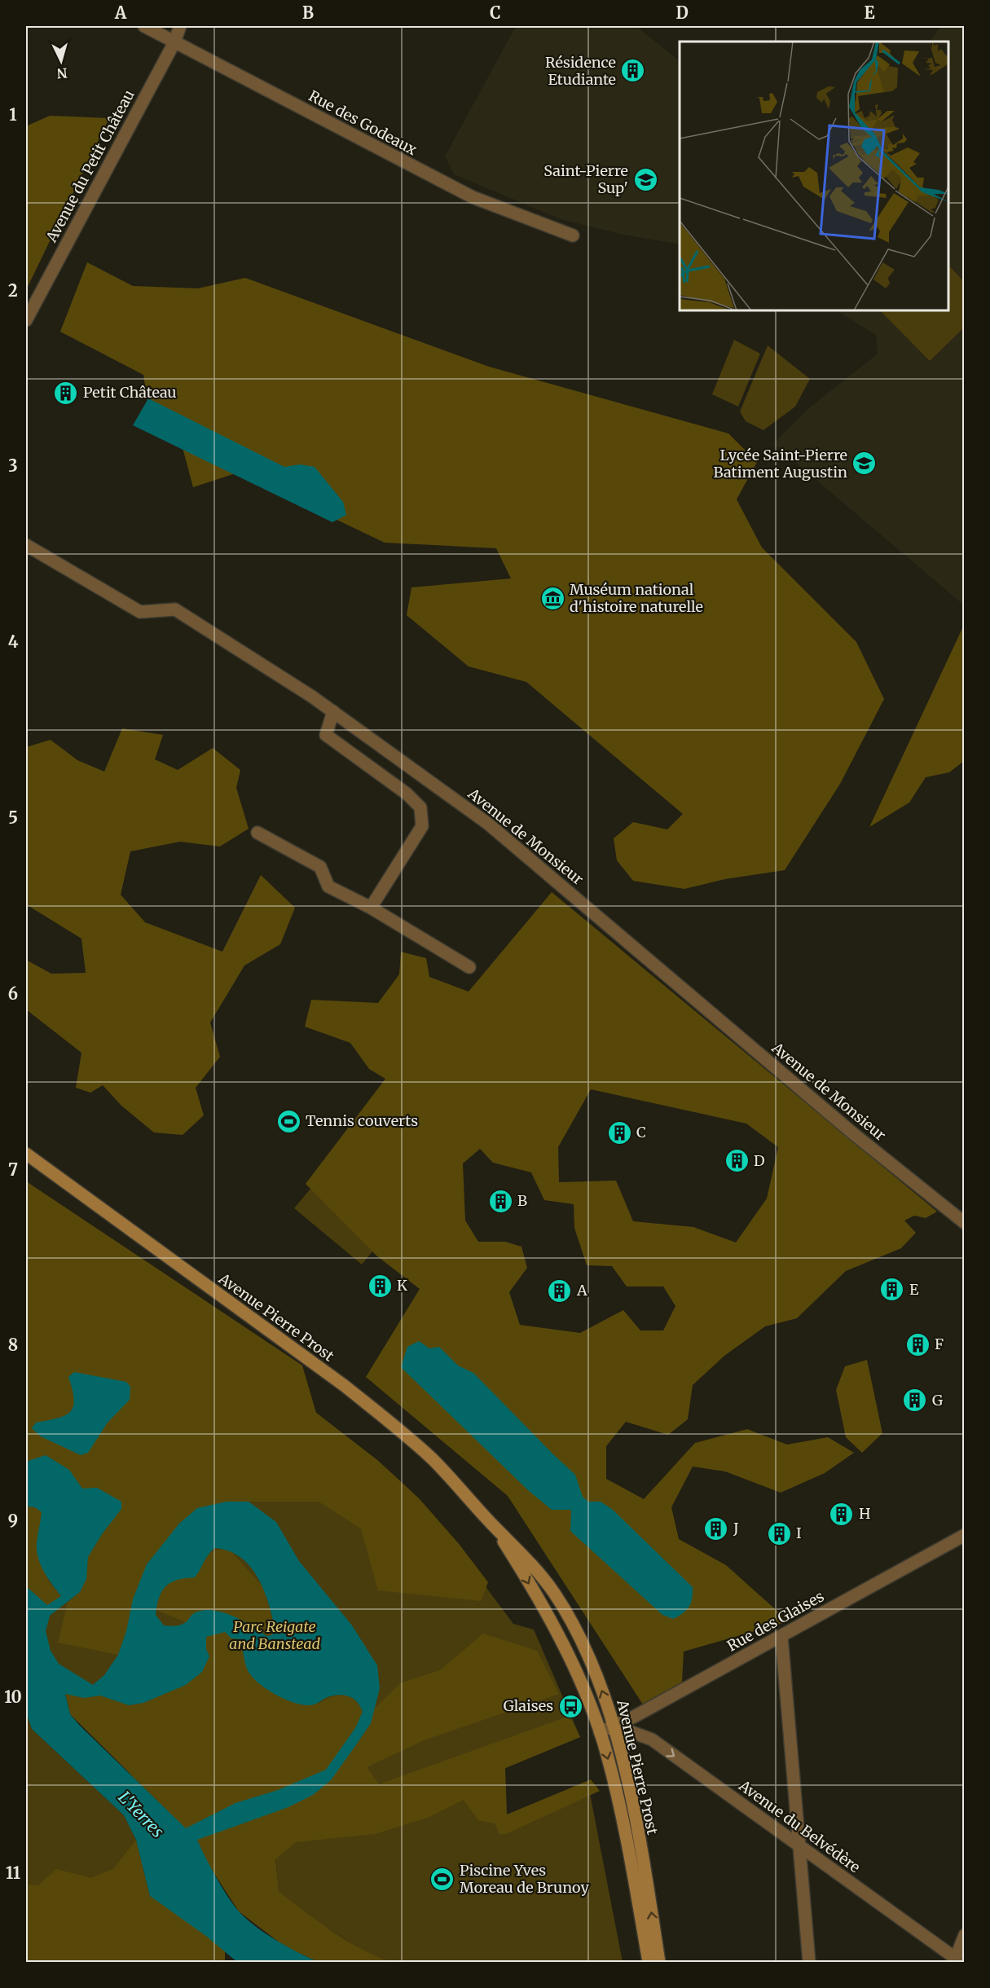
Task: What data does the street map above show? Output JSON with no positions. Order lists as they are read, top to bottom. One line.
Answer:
{"streets":{"main road":["Avenue Pierre Prost"],"street":["Rue des Godeaux","Avenue du Petit Château","Avenue de Monsieur","Rue des Glaises","Avenue du Belvédère"]},"crossings":[["Rue des Godeaux","Avenue du Petit Château"],["Avenue Pierre Prost","Rue des Glaises"],["Avenue Pierre Prost","Avenue du Belvédère"],["Rue des Glaises","Avenue du Belvédère"]],"one_way":["Avenue du Belvédère"],"water":["L'Yerres"],"parks":["Parc Reigate and Banstead"],"places":{"building":["Résidence Etudiante","Petit Château","C","D","B","K","E","A","F","G","H","J","I"],"school or university":["Saint-Pierre Sup'","Lycée Saint-Pierre Batiment Augustin"],"museum":["Muséum national d'histoire naturelle"],"sports":["Tennis couverts","Piscine Yves Moreau de Brunoy"],"bus stop":["Glaises"]},"north":"bottom","grid":{"columns":["A","B","C","D","E"],"rows":["1","2","3","4","5","6","7","8","9","10","11"]}}
